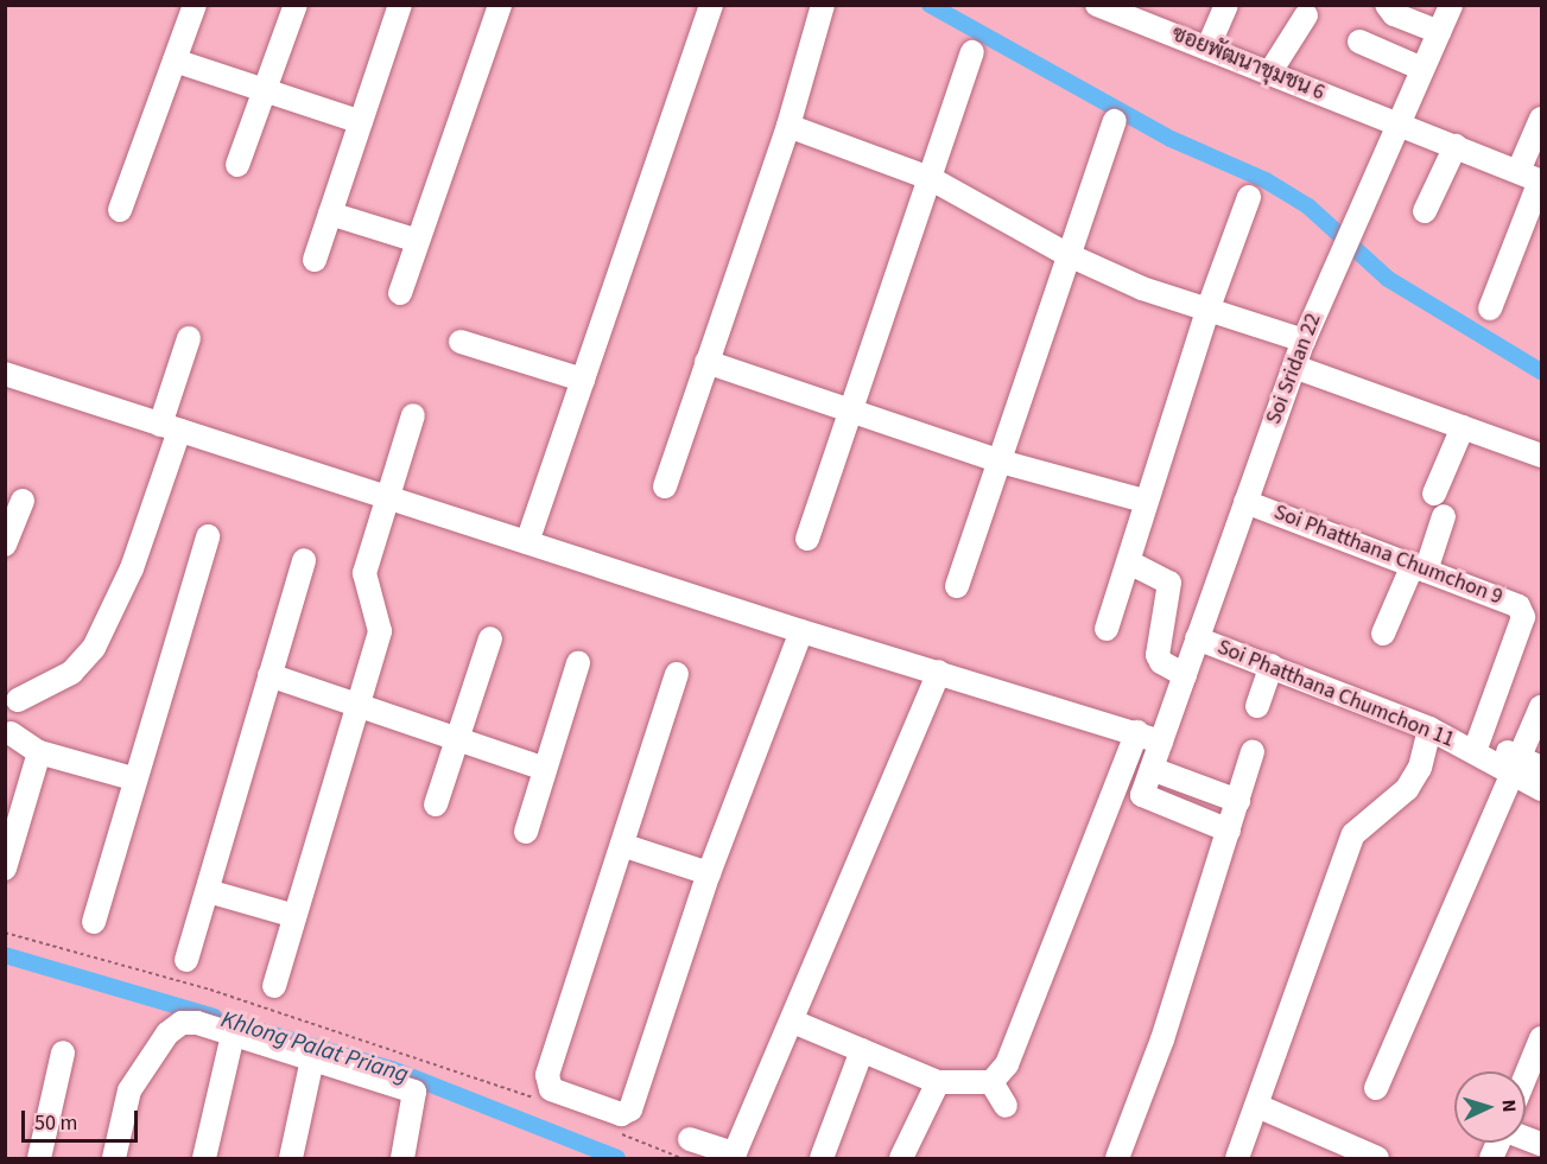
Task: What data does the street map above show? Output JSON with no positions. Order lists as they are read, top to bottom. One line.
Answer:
{"streets":{"street":["ซอยพัฒนาชุมชน 6","Soi Sridan 22","Soi Phatthana Chumchon 9","Soi Phatthana Chumchon 11"]},"crossings":[["ซอยพัฒนาชุมชน 6","Soi Sridan 22"],["Soi Sridan 22","Soi Phatthana Chumchon 9"],["Soi Sridan 22","Soi Phatthana Chumchon 11"],["Soi Phatthana Chumchon 9","Soi Phatthana Chumchon 11"]],"water":["Khlong Palat Priang"],"scale_bar":"50 m","north":"right"}
